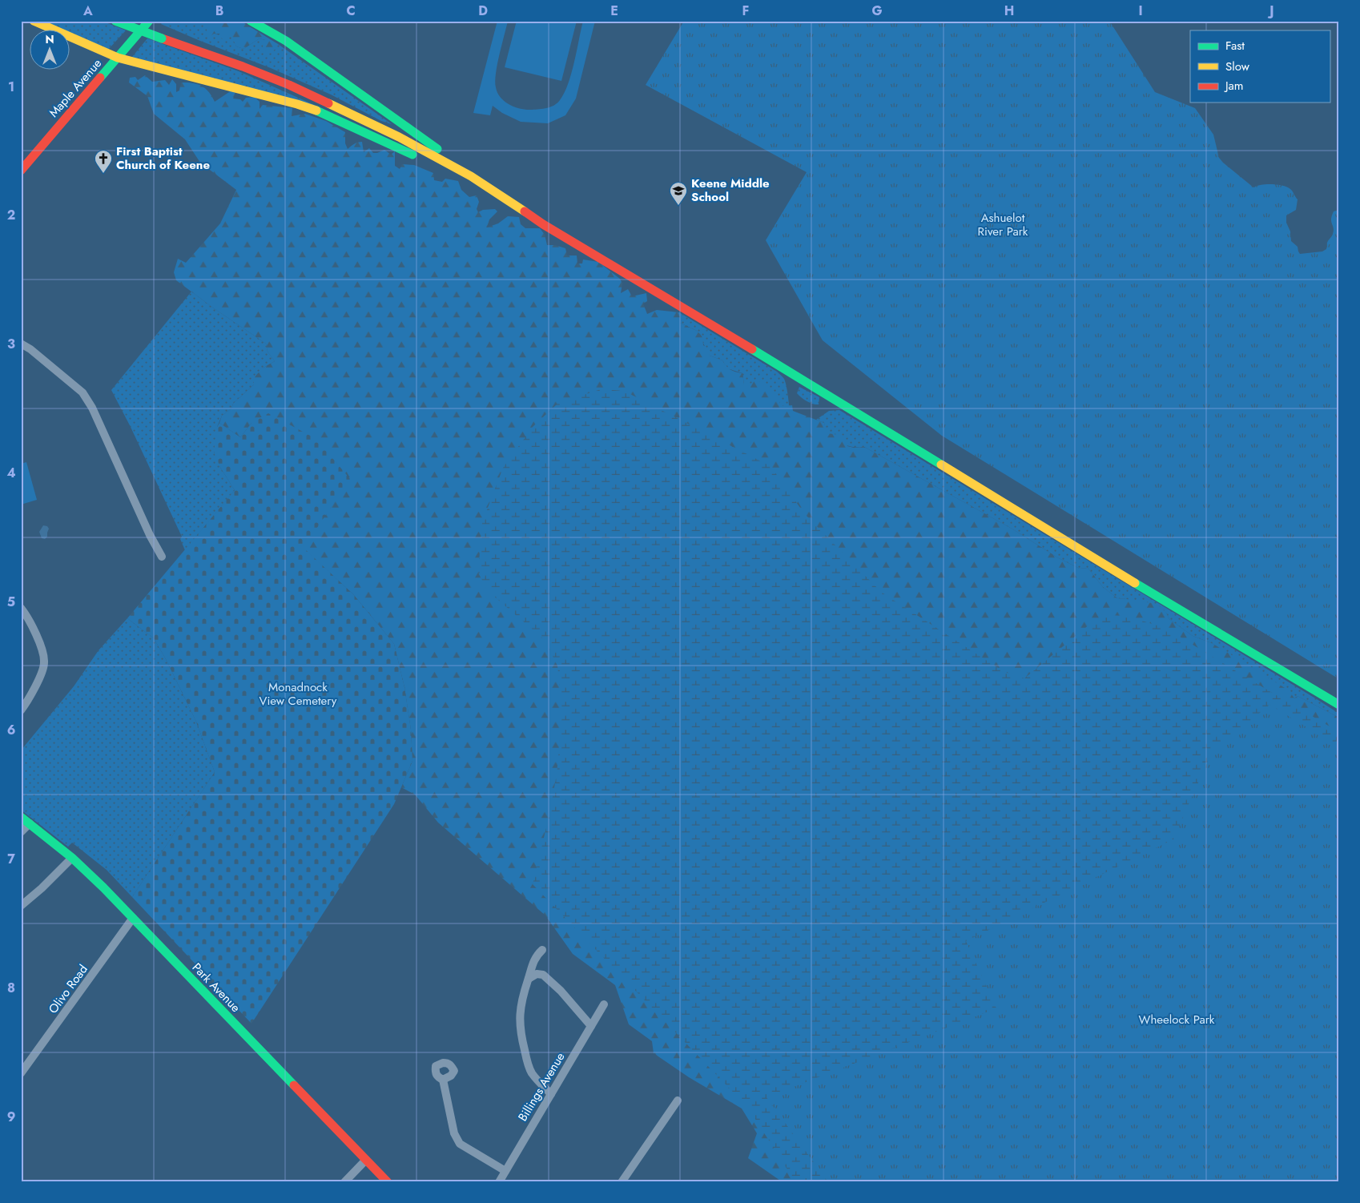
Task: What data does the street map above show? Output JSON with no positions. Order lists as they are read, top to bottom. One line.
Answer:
{"streets":{"main road":["Maple Avenue","Park Avenue"],"street":["Olivo Road","Billings Avenue"]},"crossings":[["Park Avenue","Olivo Road"]],"parks":["Ashuelot River Park","Monadnock View Cemetery","Wheelock Park"],"places":{"church":["First Baptist Church of Keene"],"school or university":["Keene Middle School"]},"legend":["Fast","Slow","Jam"],"north":"top","grid":{"columns":["A","B","C","D","E","F","G","H","I","J"],"rows":["1","2","3","4","5","6","7","8","9"]}}
